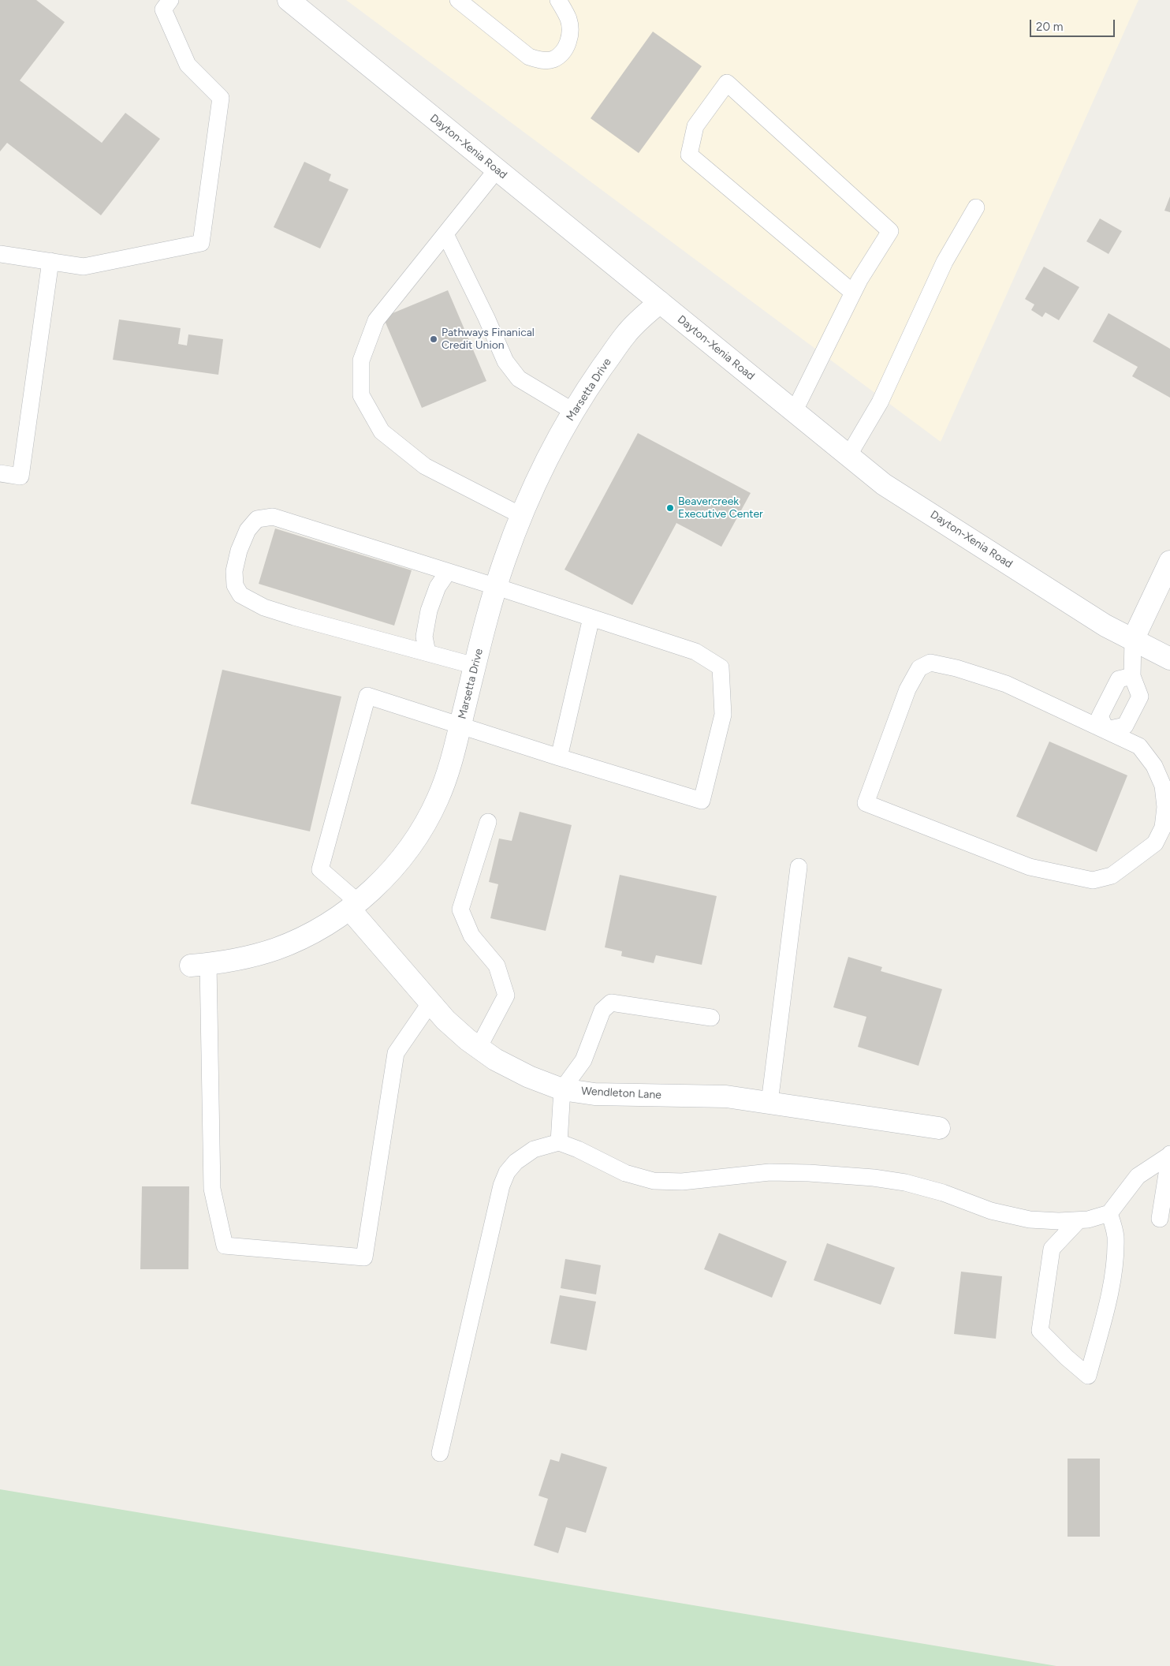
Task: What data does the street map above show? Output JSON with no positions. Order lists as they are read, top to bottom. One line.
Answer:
{"streets":{"street":["Dayton-Xenia Road","Marsetta Drive","Wendleton Lane"]},"crossings":[["Dayton-Xenia Road","Marsetta Drive"],["Marsetta Drive","Wendleton Lane"]],"places":["Pathways Finanical Credit Union","Beavercreek Executive Center"],"scale_bar":"20 m"}
